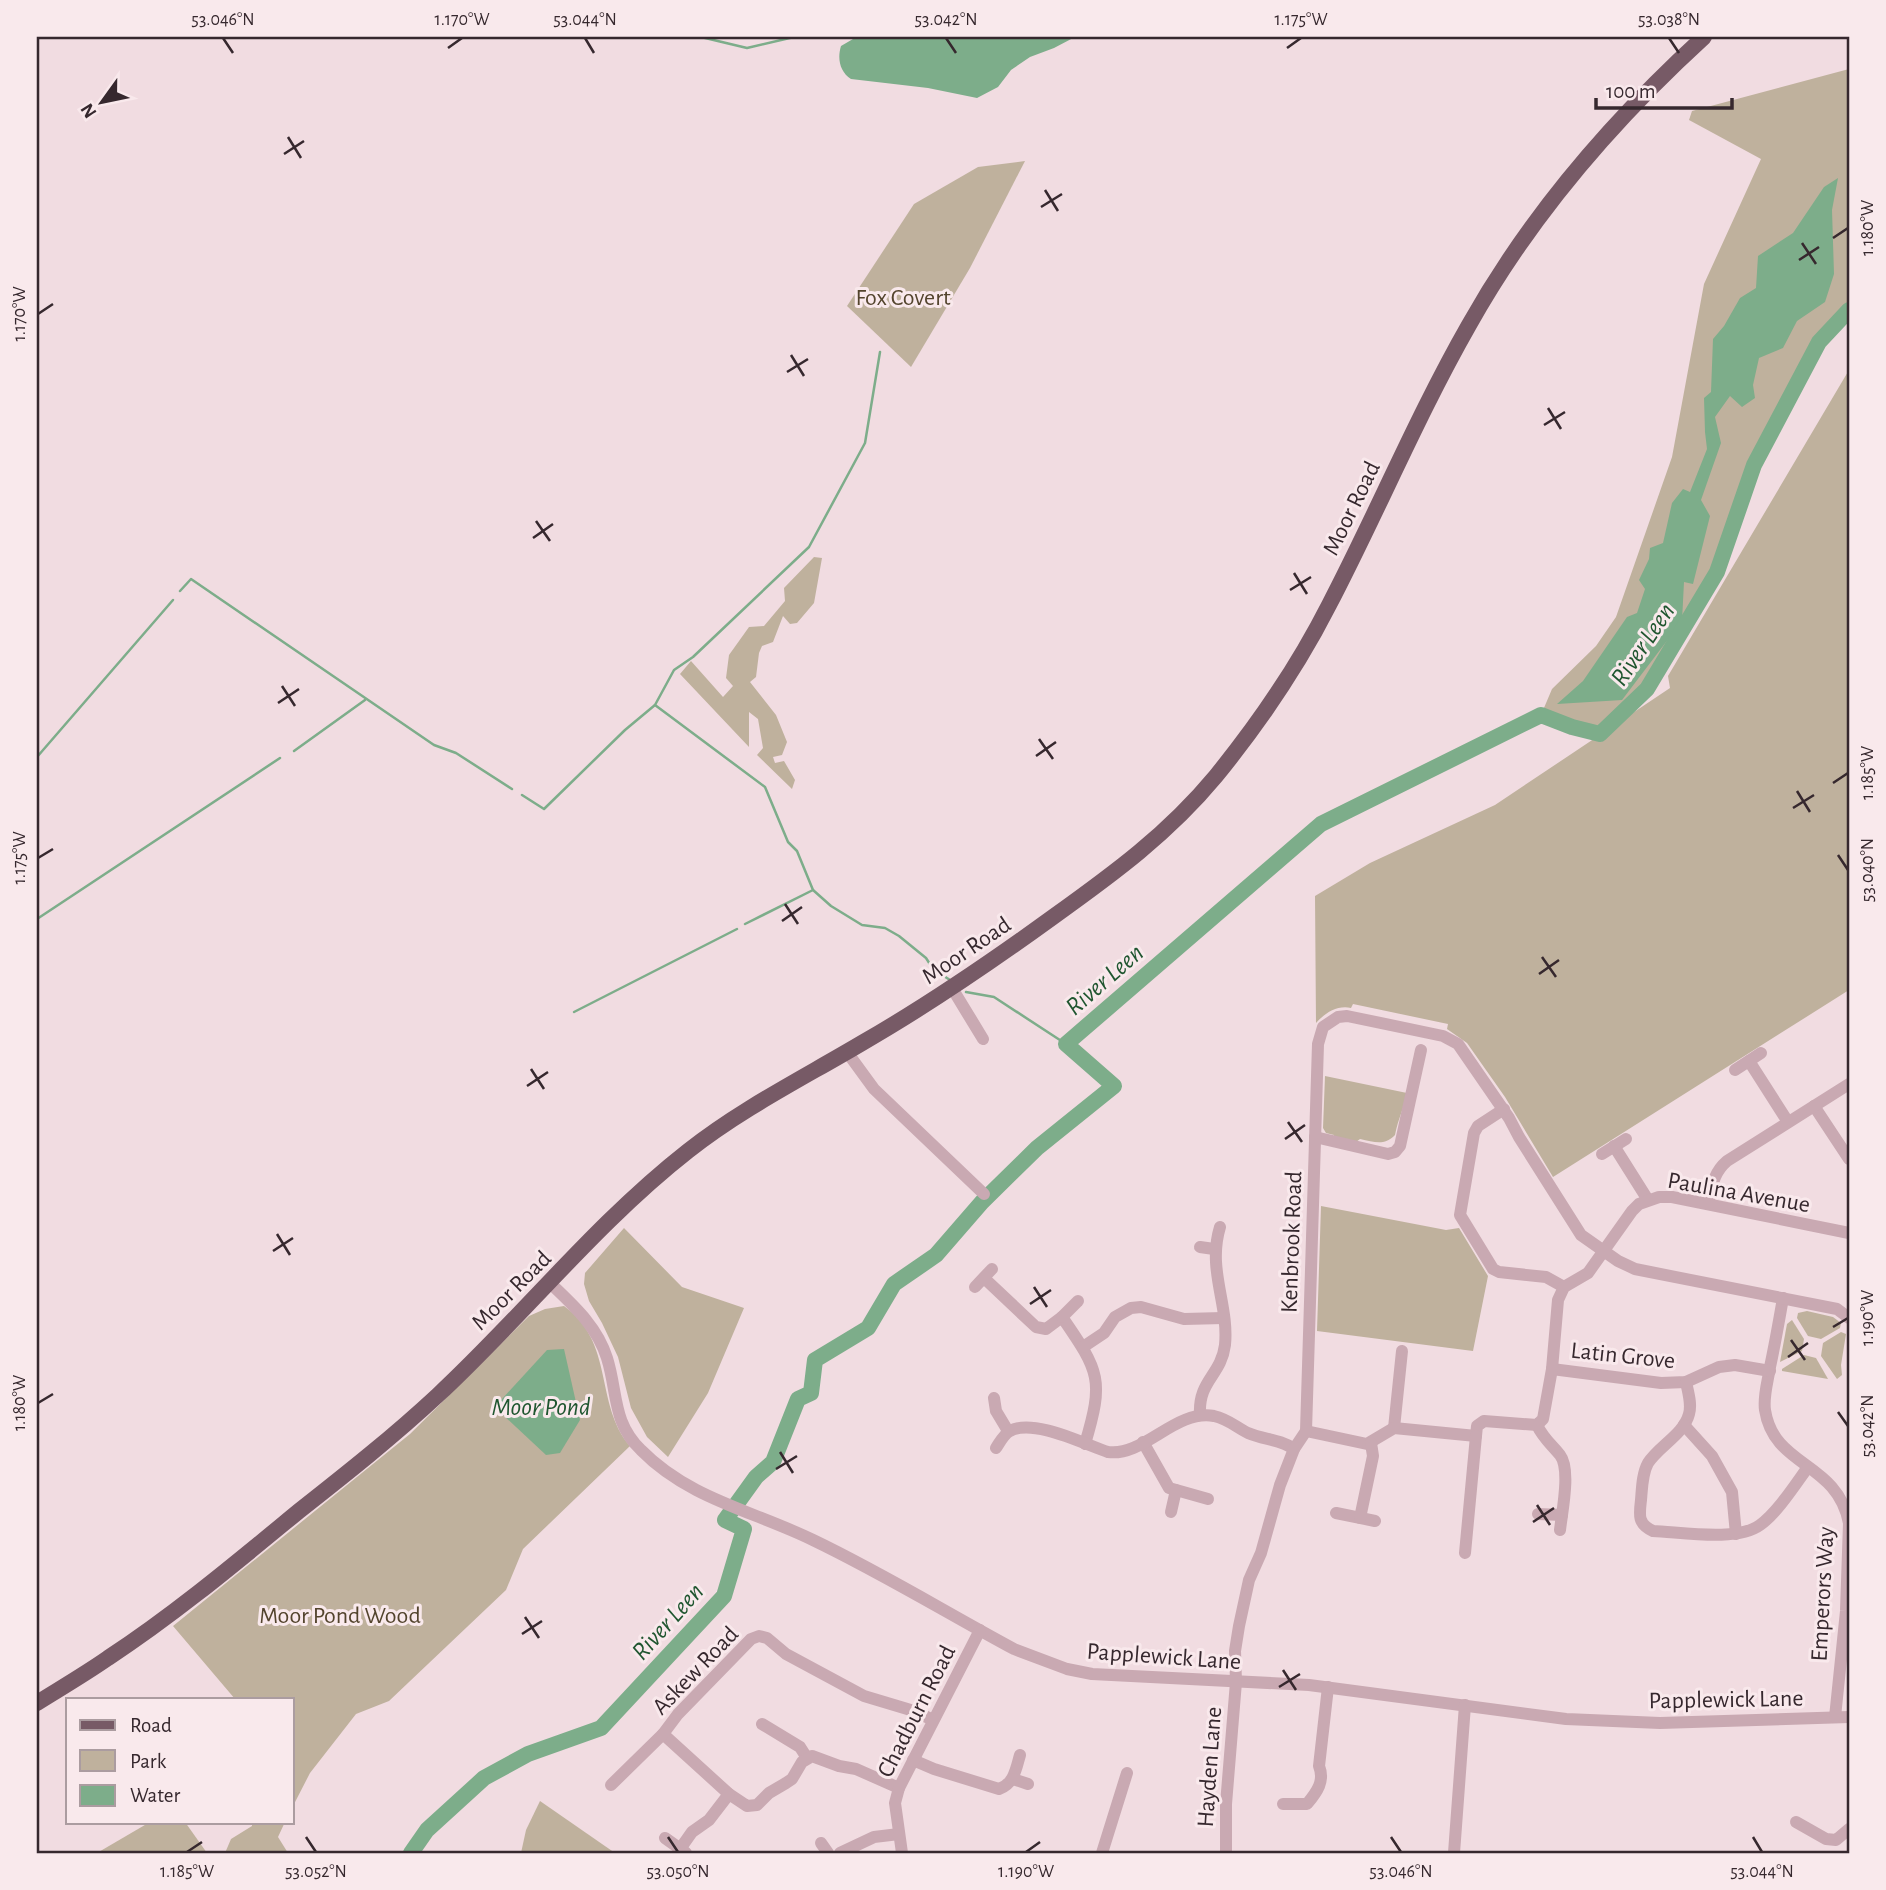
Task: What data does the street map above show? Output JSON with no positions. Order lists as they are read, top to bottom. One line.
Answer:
{"streets":{"main road":["Moor Road"],"street":["Paulina Avenue","Kenbrook Road","Latin Grove","Emperors Way","Papplewick Lane","Askew Road","Chadburn Road","Hayden Lane"]},"crossings":[["Moor Road","Papplewick Lane"],["Paulina Avenue","Kenbrook Road"],["Kenbrook Road","Emperors Way"],["Latin Grove","Emperors Way"],["Emperors Way","Papplewick Lane"],["Papplewick Lane","Chadburn Road"],["Papplewick Lane","Hayden Lane"],["Askew Road","Chadburn Road"]],"water":["River Leen","Moor Pond"],"parks":["Fox Covert","Moor Pond Wood"],"legend":["Road","Park","Water"],"scale_bar":"100 m","north":"bottom left","coordinates":["53.046°N","1.170°W","53.044°N","53.042°N","1.175°W","53.038°N","1.180°W","1.185°W","53.040°N","1.190°W","53.052°N","53.050°N"]}
